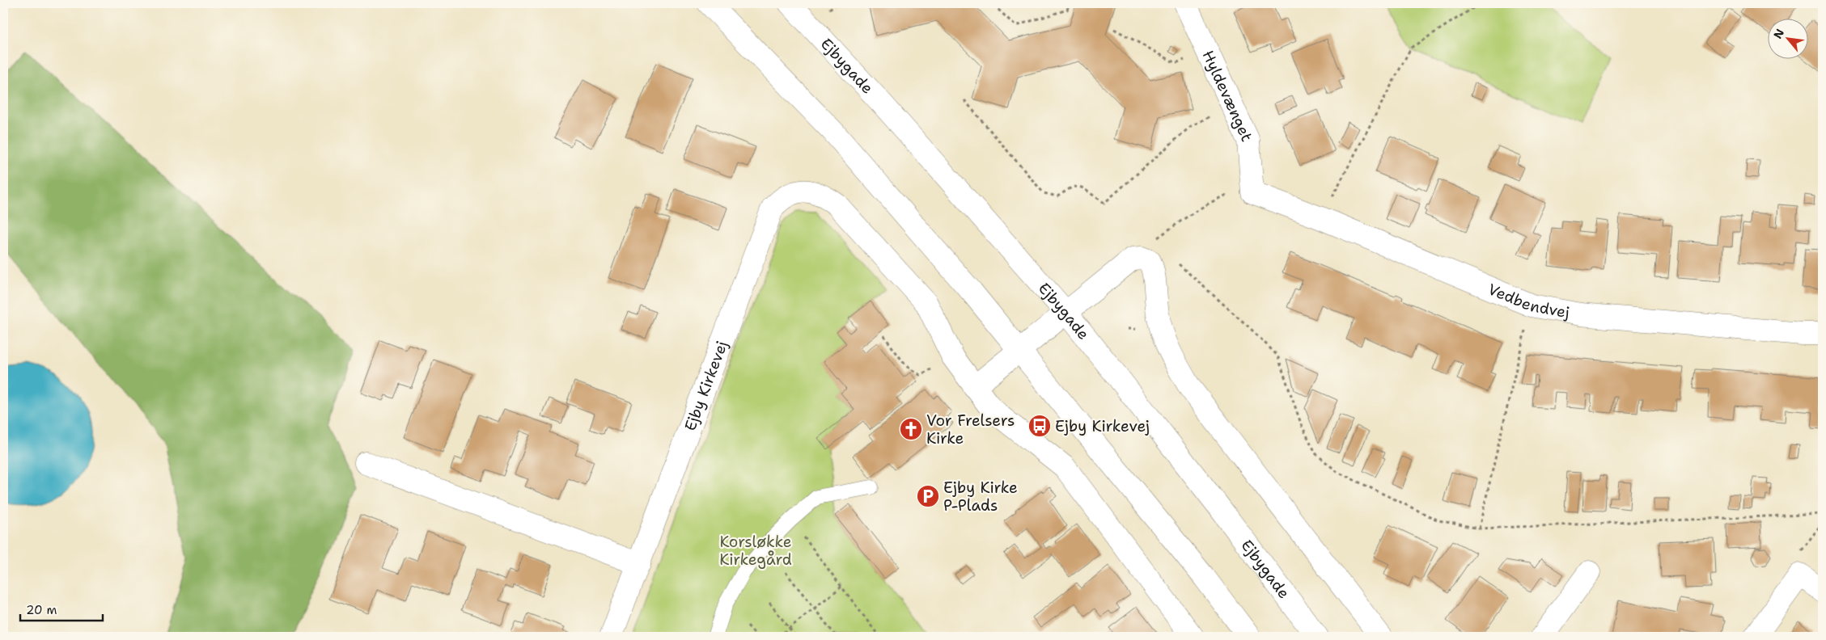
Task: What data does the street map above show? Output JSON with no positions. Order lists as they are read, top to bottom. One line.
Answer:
{"streets":{"street":["Ejbygade","Hyldevænget","Vedbendvej","Ejby Kirkevej"]},"crossings":[["Hyldevænget","Vedbendvej"]],"parks":["Korsløkke Kirkegård"],"places":{"bus stop":["Ejby Kirkevej"],"church":["Vor Frelsers Kirke"],"parking":["Ejby Kirke P-Plads"]},"scale_bar":"20 m","north":"top left"}
